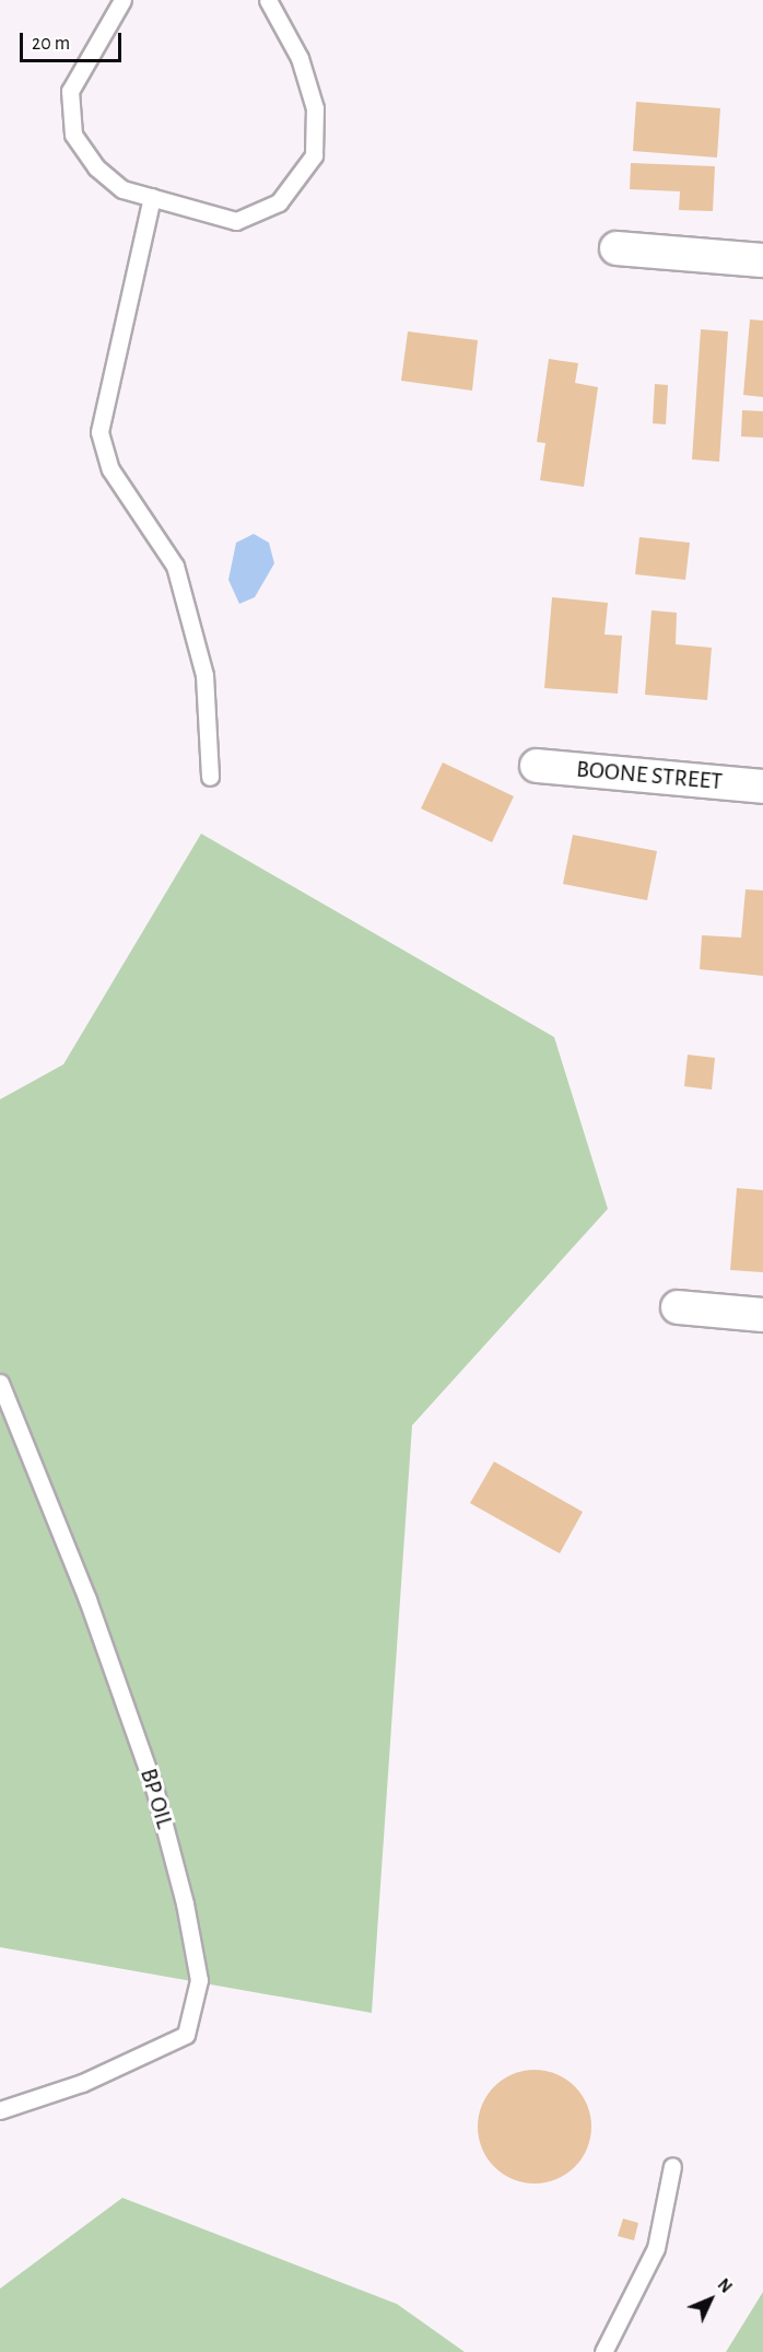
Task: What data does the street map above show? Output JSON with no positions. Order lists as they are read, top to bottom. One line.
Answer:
{"streets":{"street":["BOONE STREET"],"lane":["BP OIL"]},"scale_bar":"20 m","north":"top right"}
